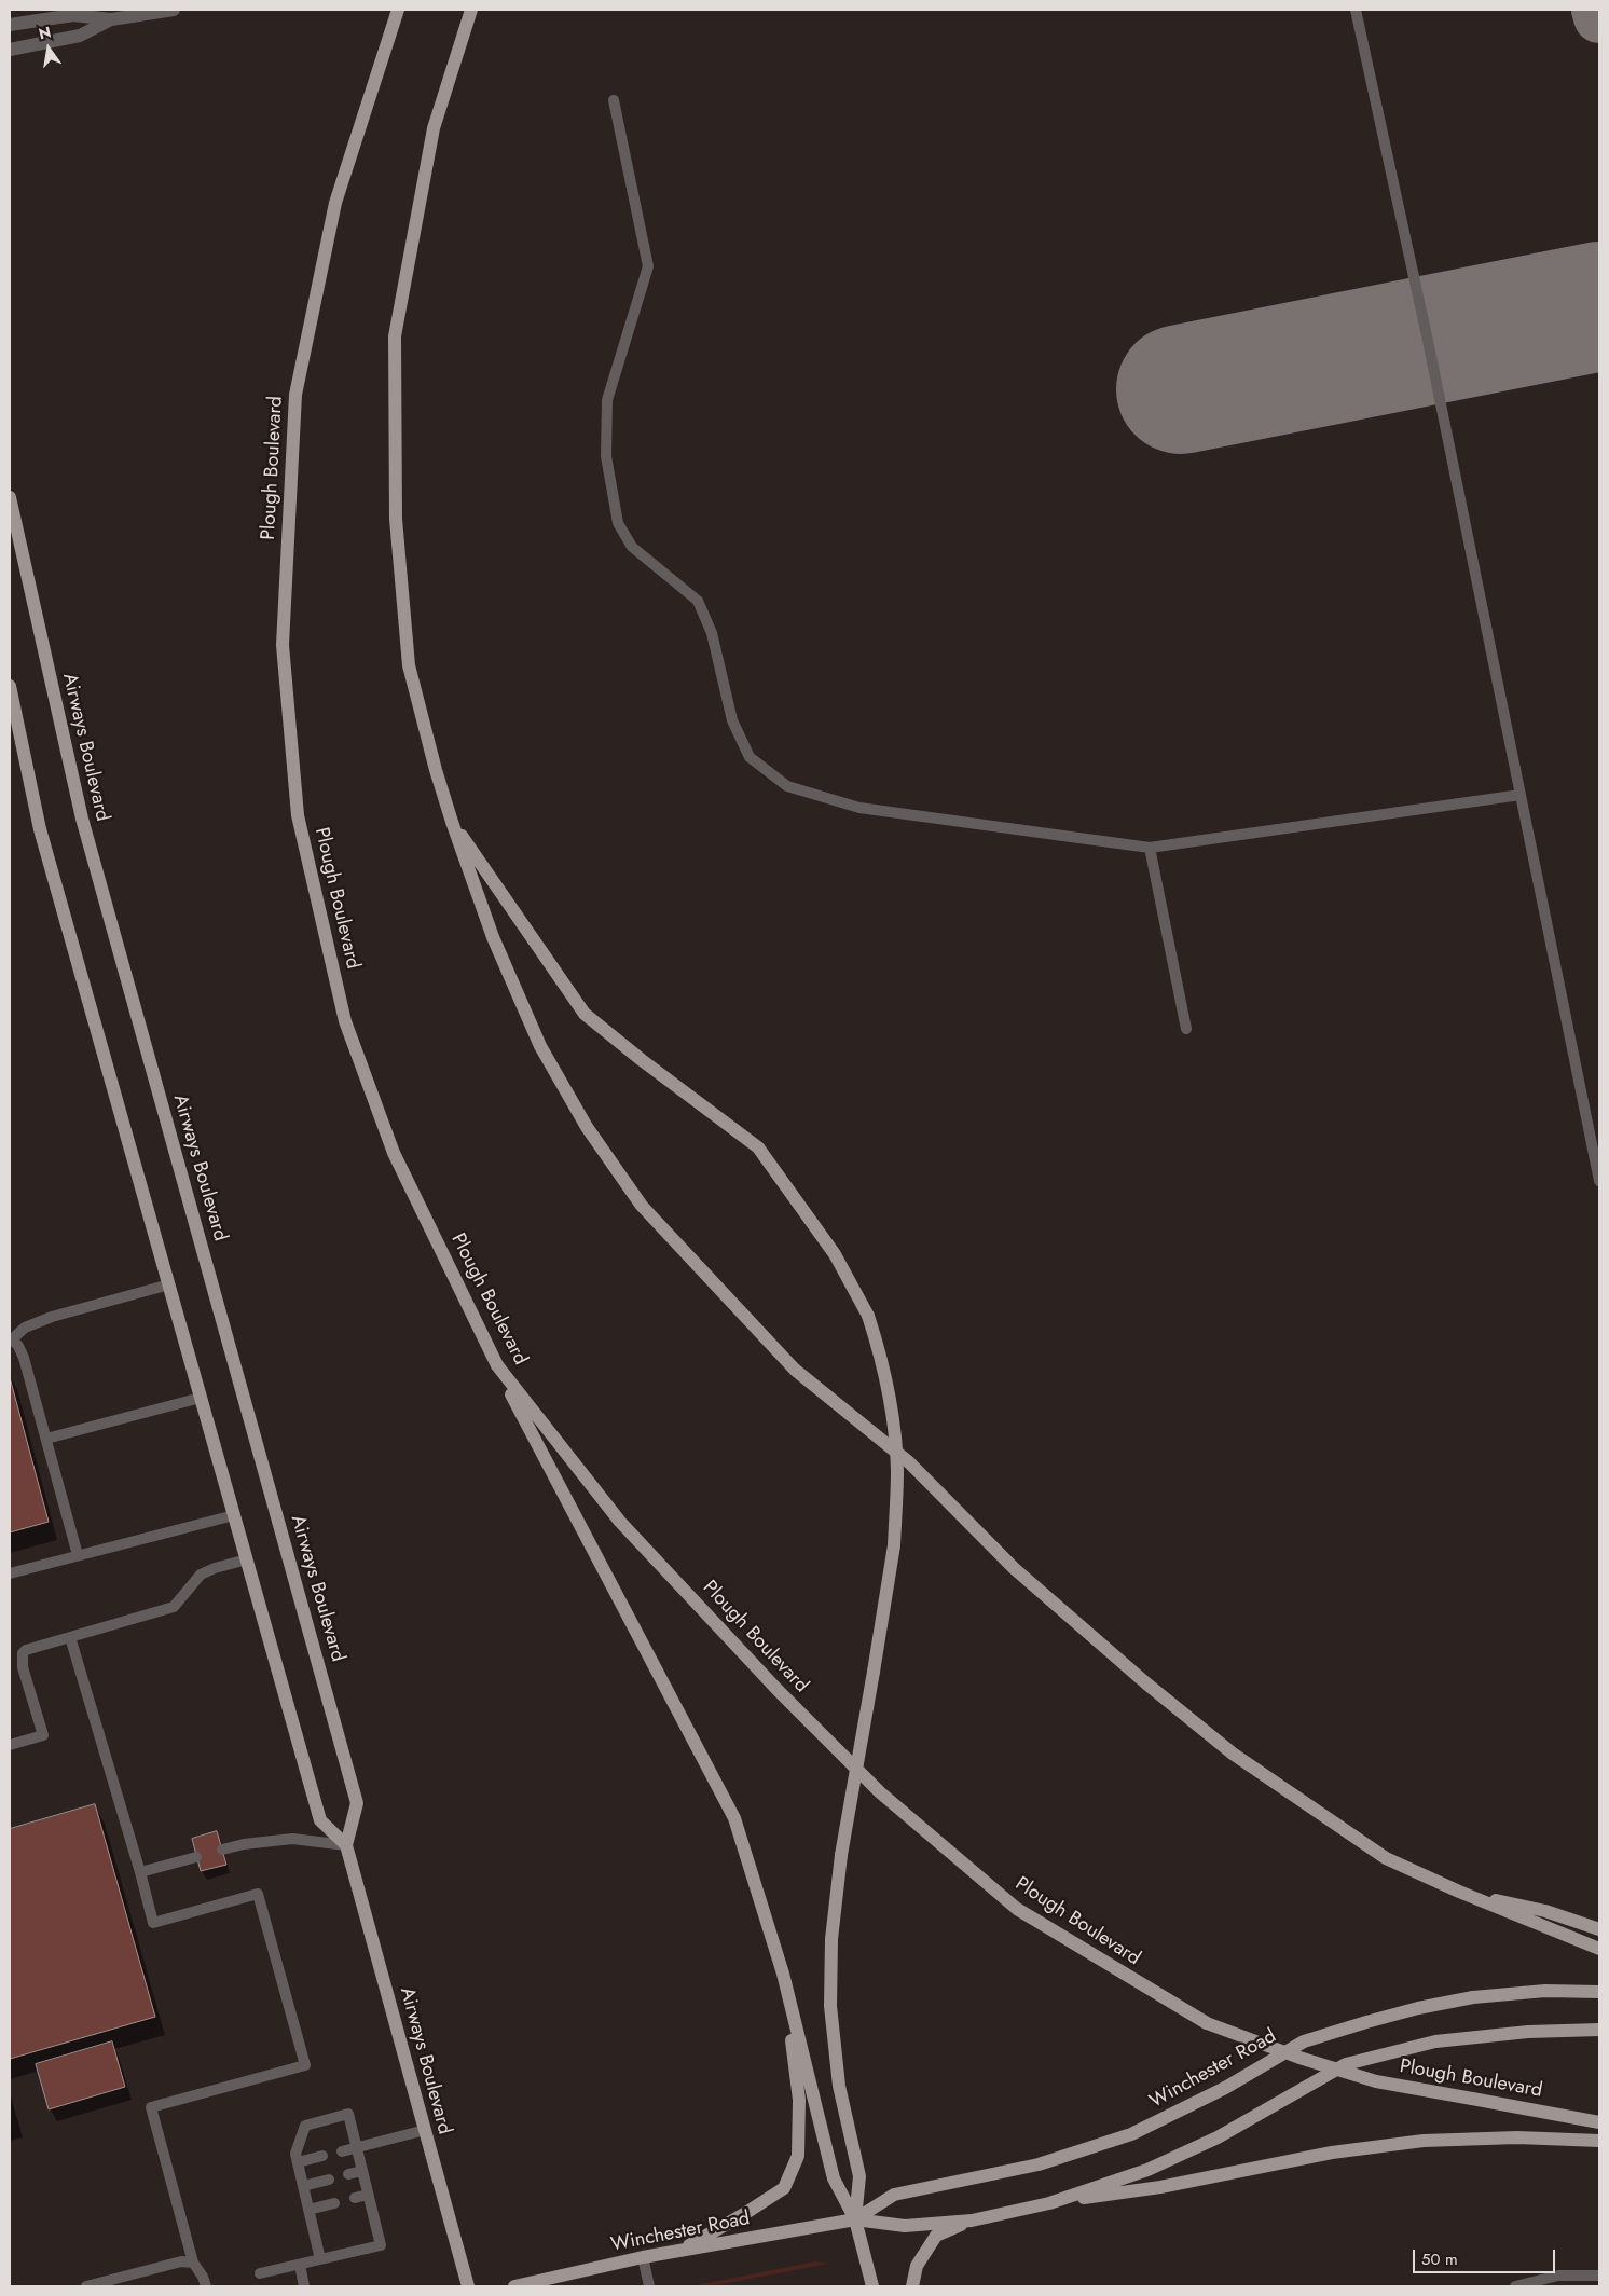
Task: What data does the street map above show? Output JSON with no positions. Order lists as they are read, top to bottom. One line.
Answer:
{"streets":{"main road":["Plough Boulevard","Airways Boulevard","Winchester Road"]},"scale_bar":"50 m","north":"top"}
